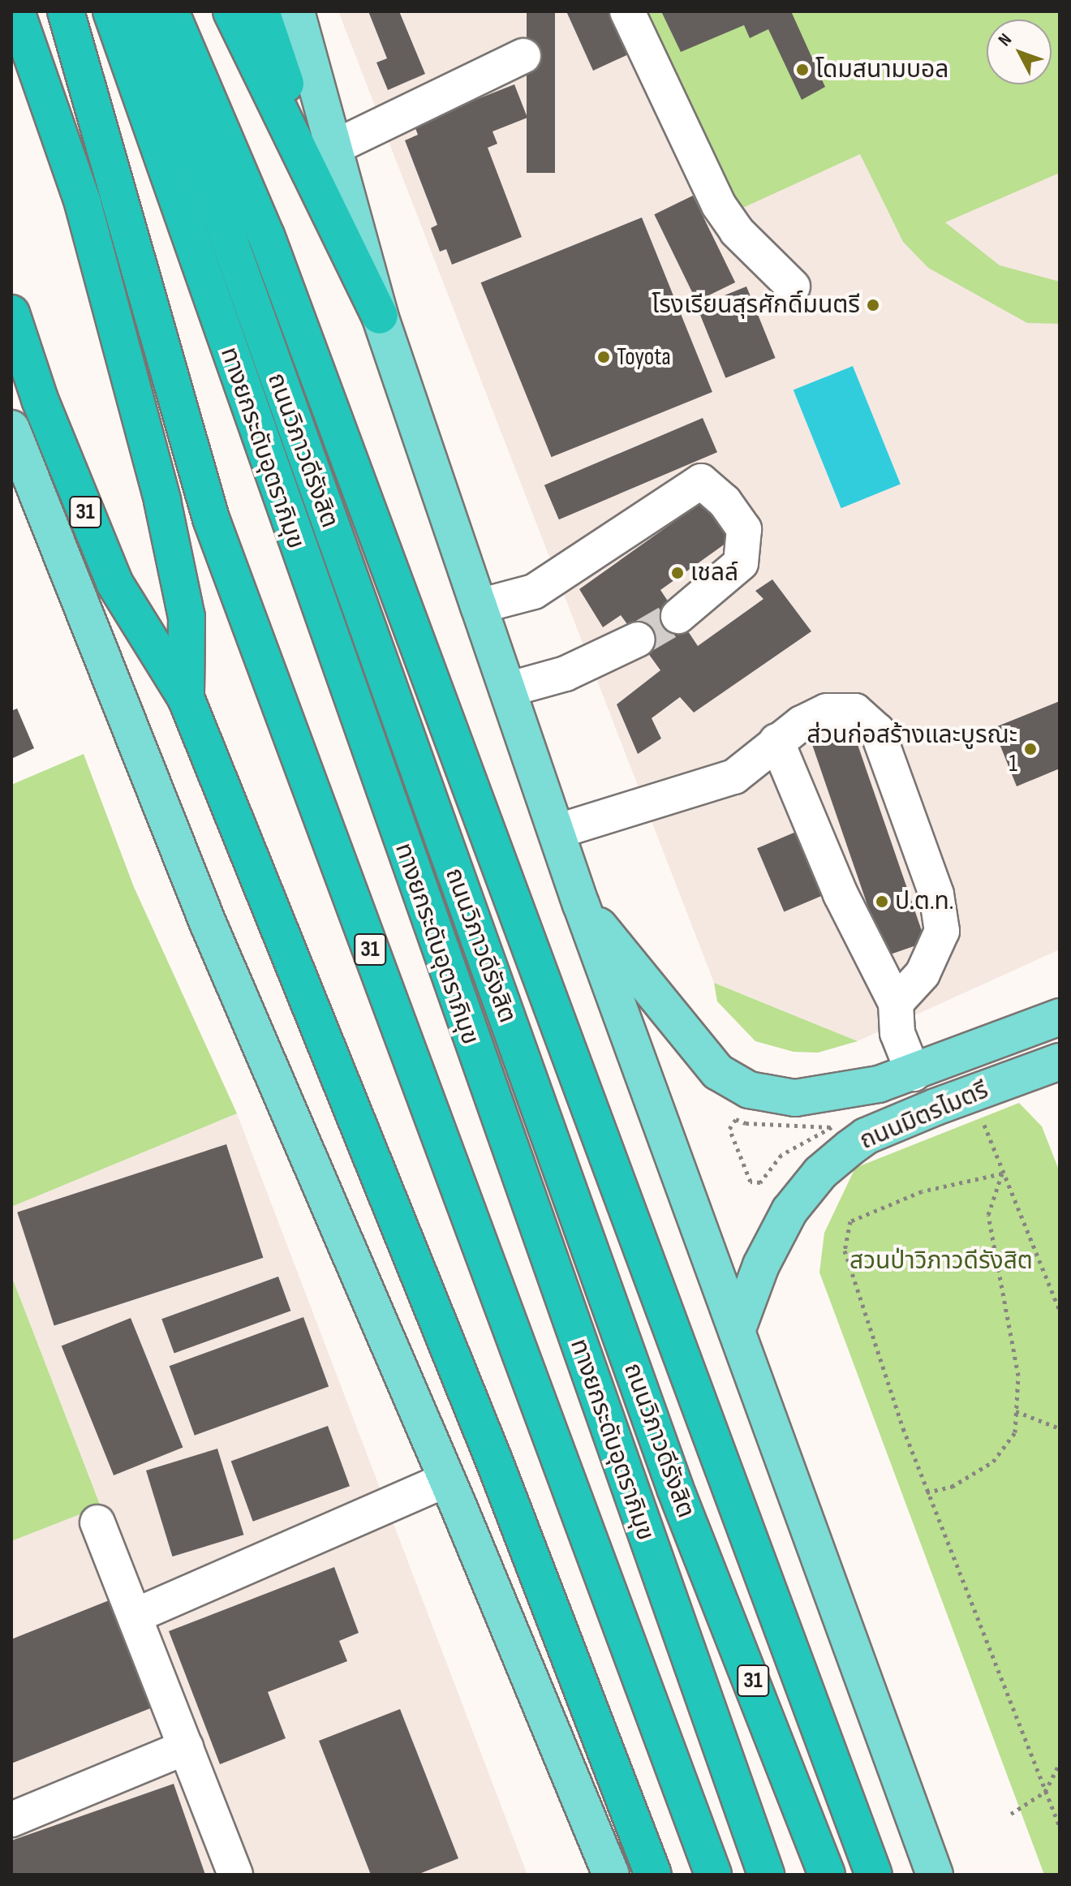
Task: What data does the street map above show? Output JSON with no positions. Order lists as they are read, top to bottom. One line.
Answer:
{"streets":{"highway":["ทางยกระดับอุตราภิมุข","ถนนวิภาวดีรังสิต","31"],"main road":["ถนนมิตรไมตรี"]},"parks":["สวนป่าวิภาวดีรังสิต"],"places":["โดมสนามบอล","โรงเรียนสุรศักดิ์มนตรี","Toyota","เชลล์","ส่วนก่อสร้างและบูรณะ 1","ป.ต.ท."],"north":"top left"}
